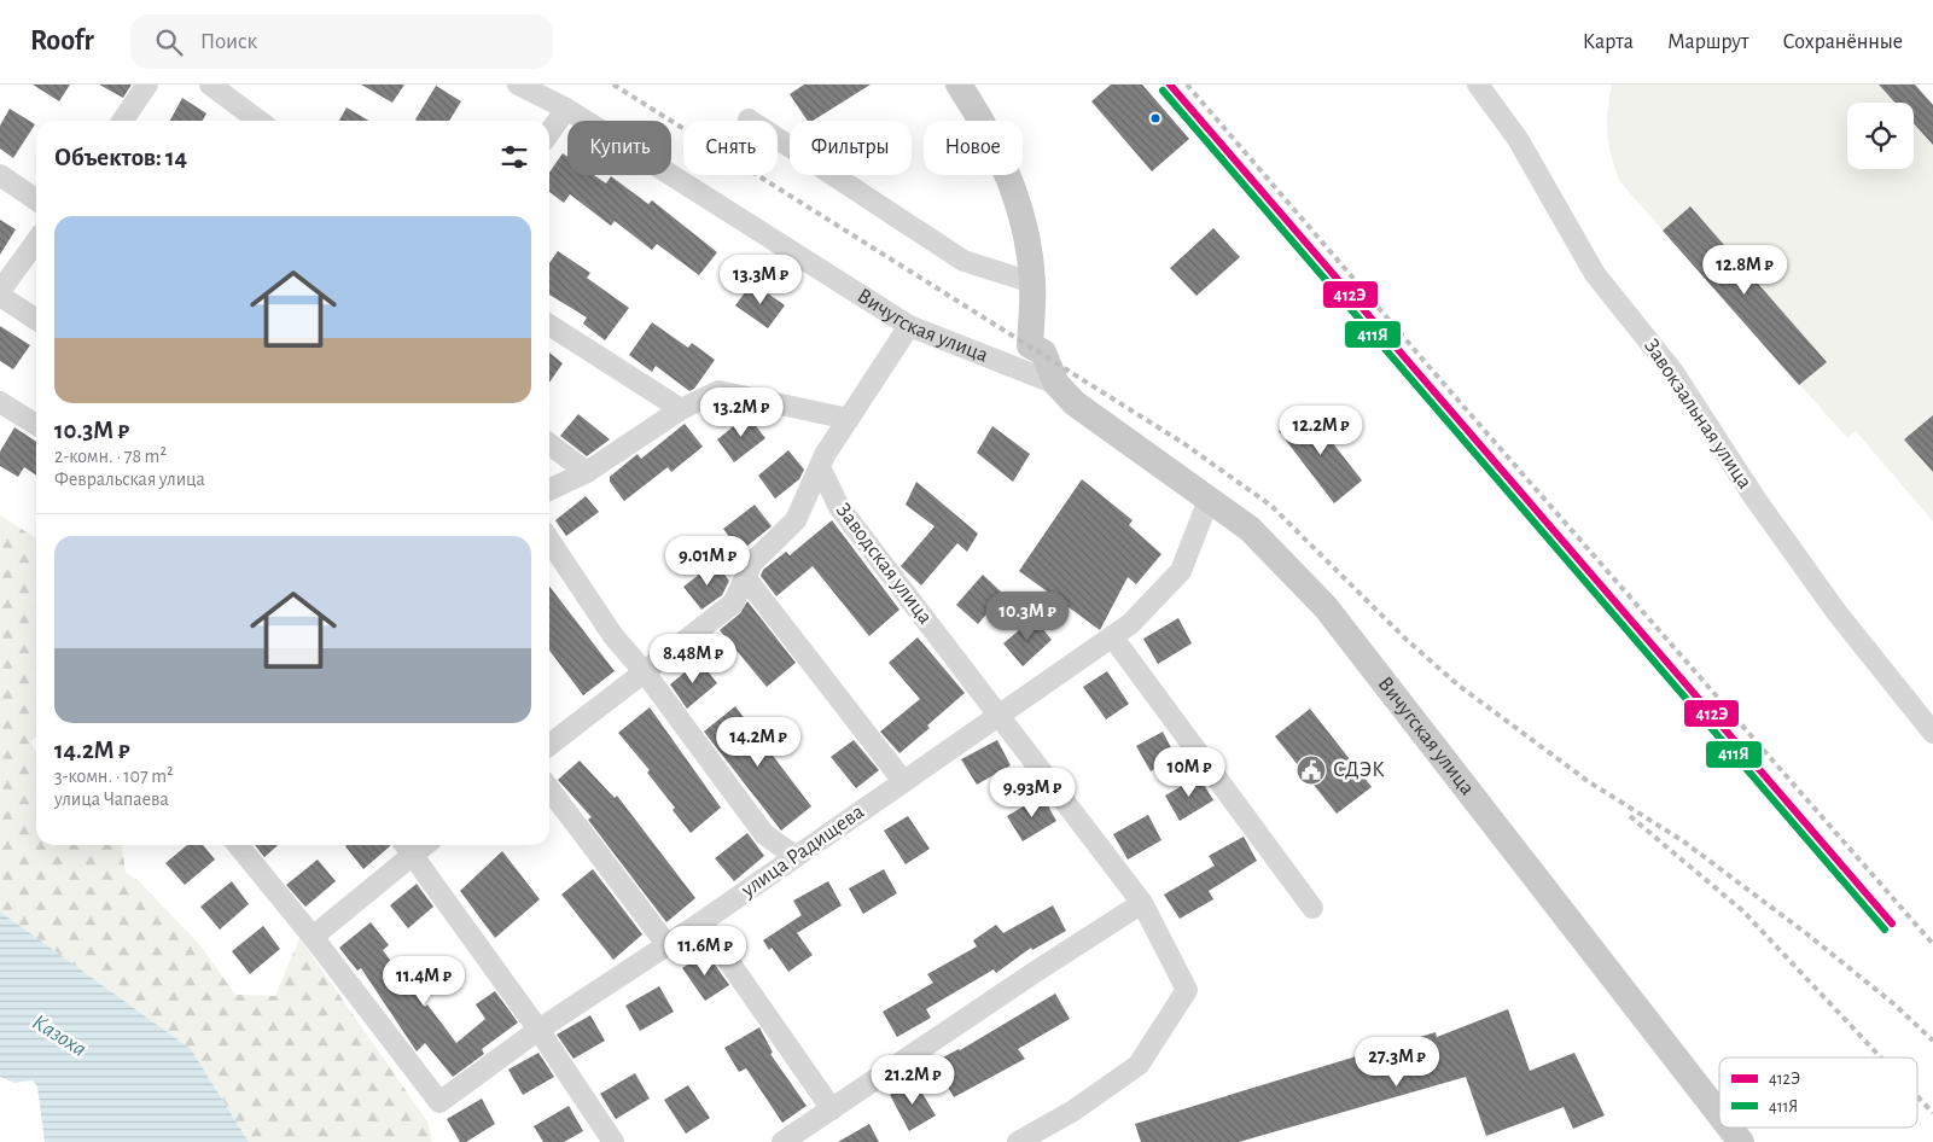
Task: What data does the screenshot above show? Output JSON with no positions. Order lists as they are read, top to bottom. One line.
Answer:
{"streets":{"main road":["Вичугская улица"],"street":["Завокзальная улица","Заводская улица","улица Радищева"]},"crossings":[["Вичугская улица","улица Радищева"],["Заводская улица","улица Радищева"]],"water":["Казоха"],"places":{"public building":["СДЭК"]},"lines":["transit line 412Э","transit line 411Я"],"legend":["412Э","411Я"],"page":{"header":"Roofr","search":"Поиск","nav":["Карта","Маршрут","Сохранённые"],"chip":["Купить","Снять","Фильтры","Новое"],"heading":"Объектов: 14","list":[{"name":"10.3M ₽","note":"2-комн. · 78 m² · Февральская улица"},{"name":"14.2M ₽","note":"3-комн. · 107 m² · улица Чапаева"}],"price":["12.8M ₽","13.3M ₽","13.2M ₽","12.2M ₽","9.01M ₽","10.3M ₽","8.48M ₽","14.2M ₽","10M ₽","9.93M ₽","11.6M ₽","11.4M ₽","27.3M ₽","21.2M ₽"]}}
